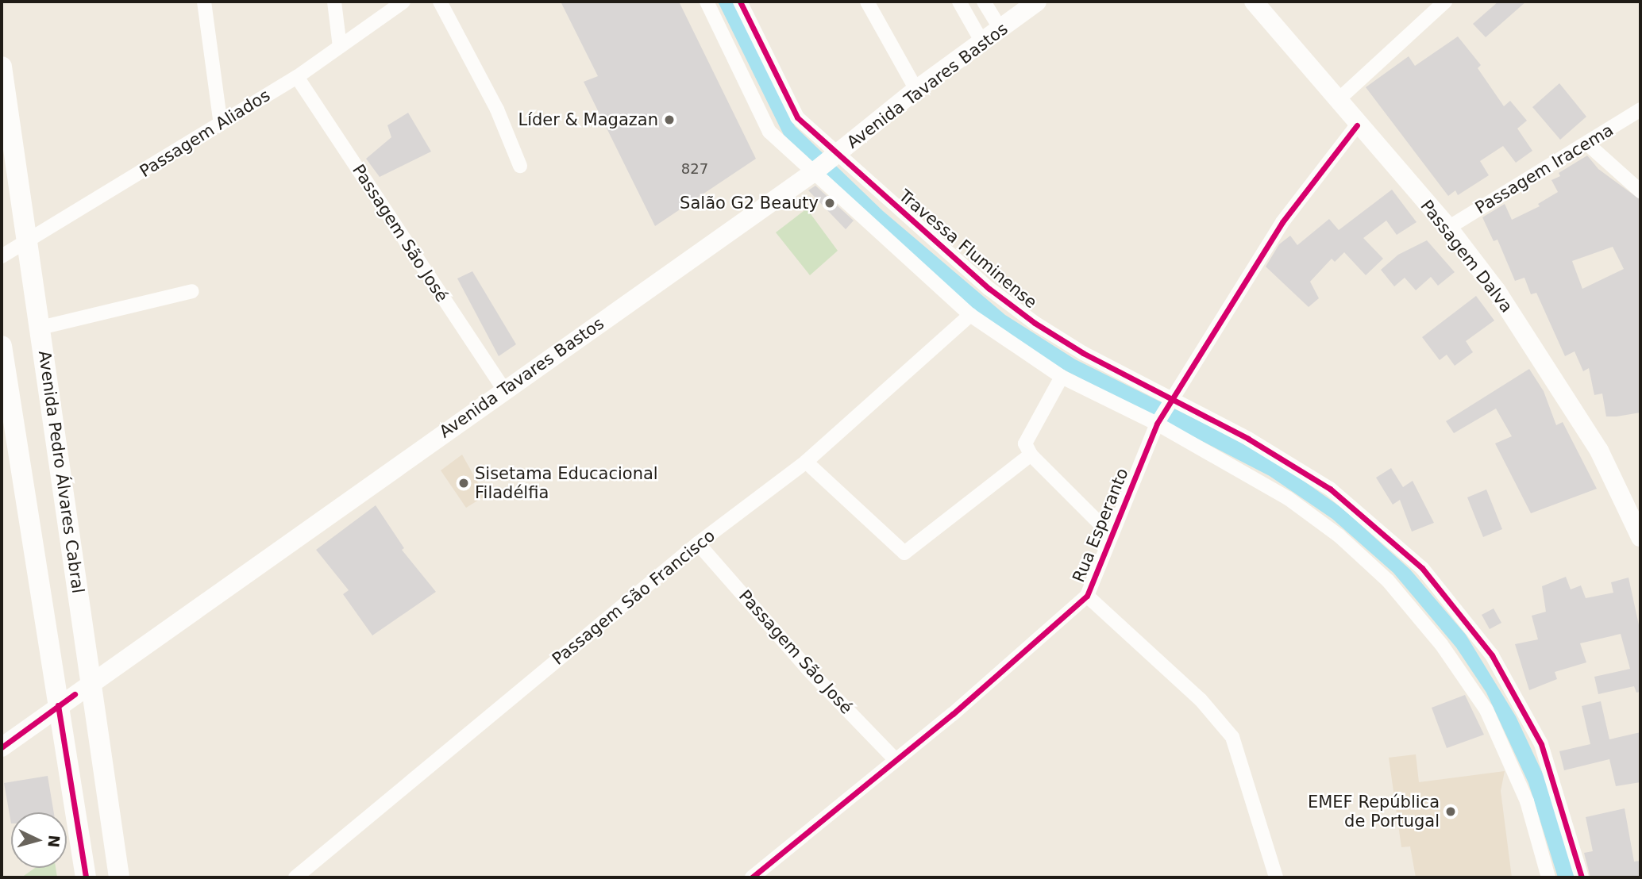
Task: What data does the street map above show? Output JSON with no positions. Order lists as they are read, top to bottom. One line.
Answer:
{"streets":{"main road":["Avenida Tavares Bastos","Passagem Dalva","Avenida Pedro Álvares Cabral"],"street":["Passagem Aliados","Passagem Iracema","Passagem São José","Travessa Fluminense","Rua Esperanto","Passagem São Francisco"]},"crossings":[["Avenida Tavares Bastos","Passagem São José"],["Avenida Tavares Bastos","Travessa Fluminense"],["Avenida Tavares Bastos","Avenida Pedro Álvares Cabral"],["Passagem Aliados","Passagem São José"],["Passagem Aliados","Avenida Pedro Álvares Cabral"],["Passagem Iracema","Passagem Dalva"],["Passagem São José","Rua Esperanto"],["Passagem São José","Passagem São Francisco"],["Travessa Fluminense","Rua Esperanto"],["Passagem Dalva","Rua Esperanto"]],"places":["Líder & Magazan","Salão G2 Beauty","Sisetama Educacional Filadélfia","EMEF República de Portugal"],"house_numbers":["827"],"north":"right"}
